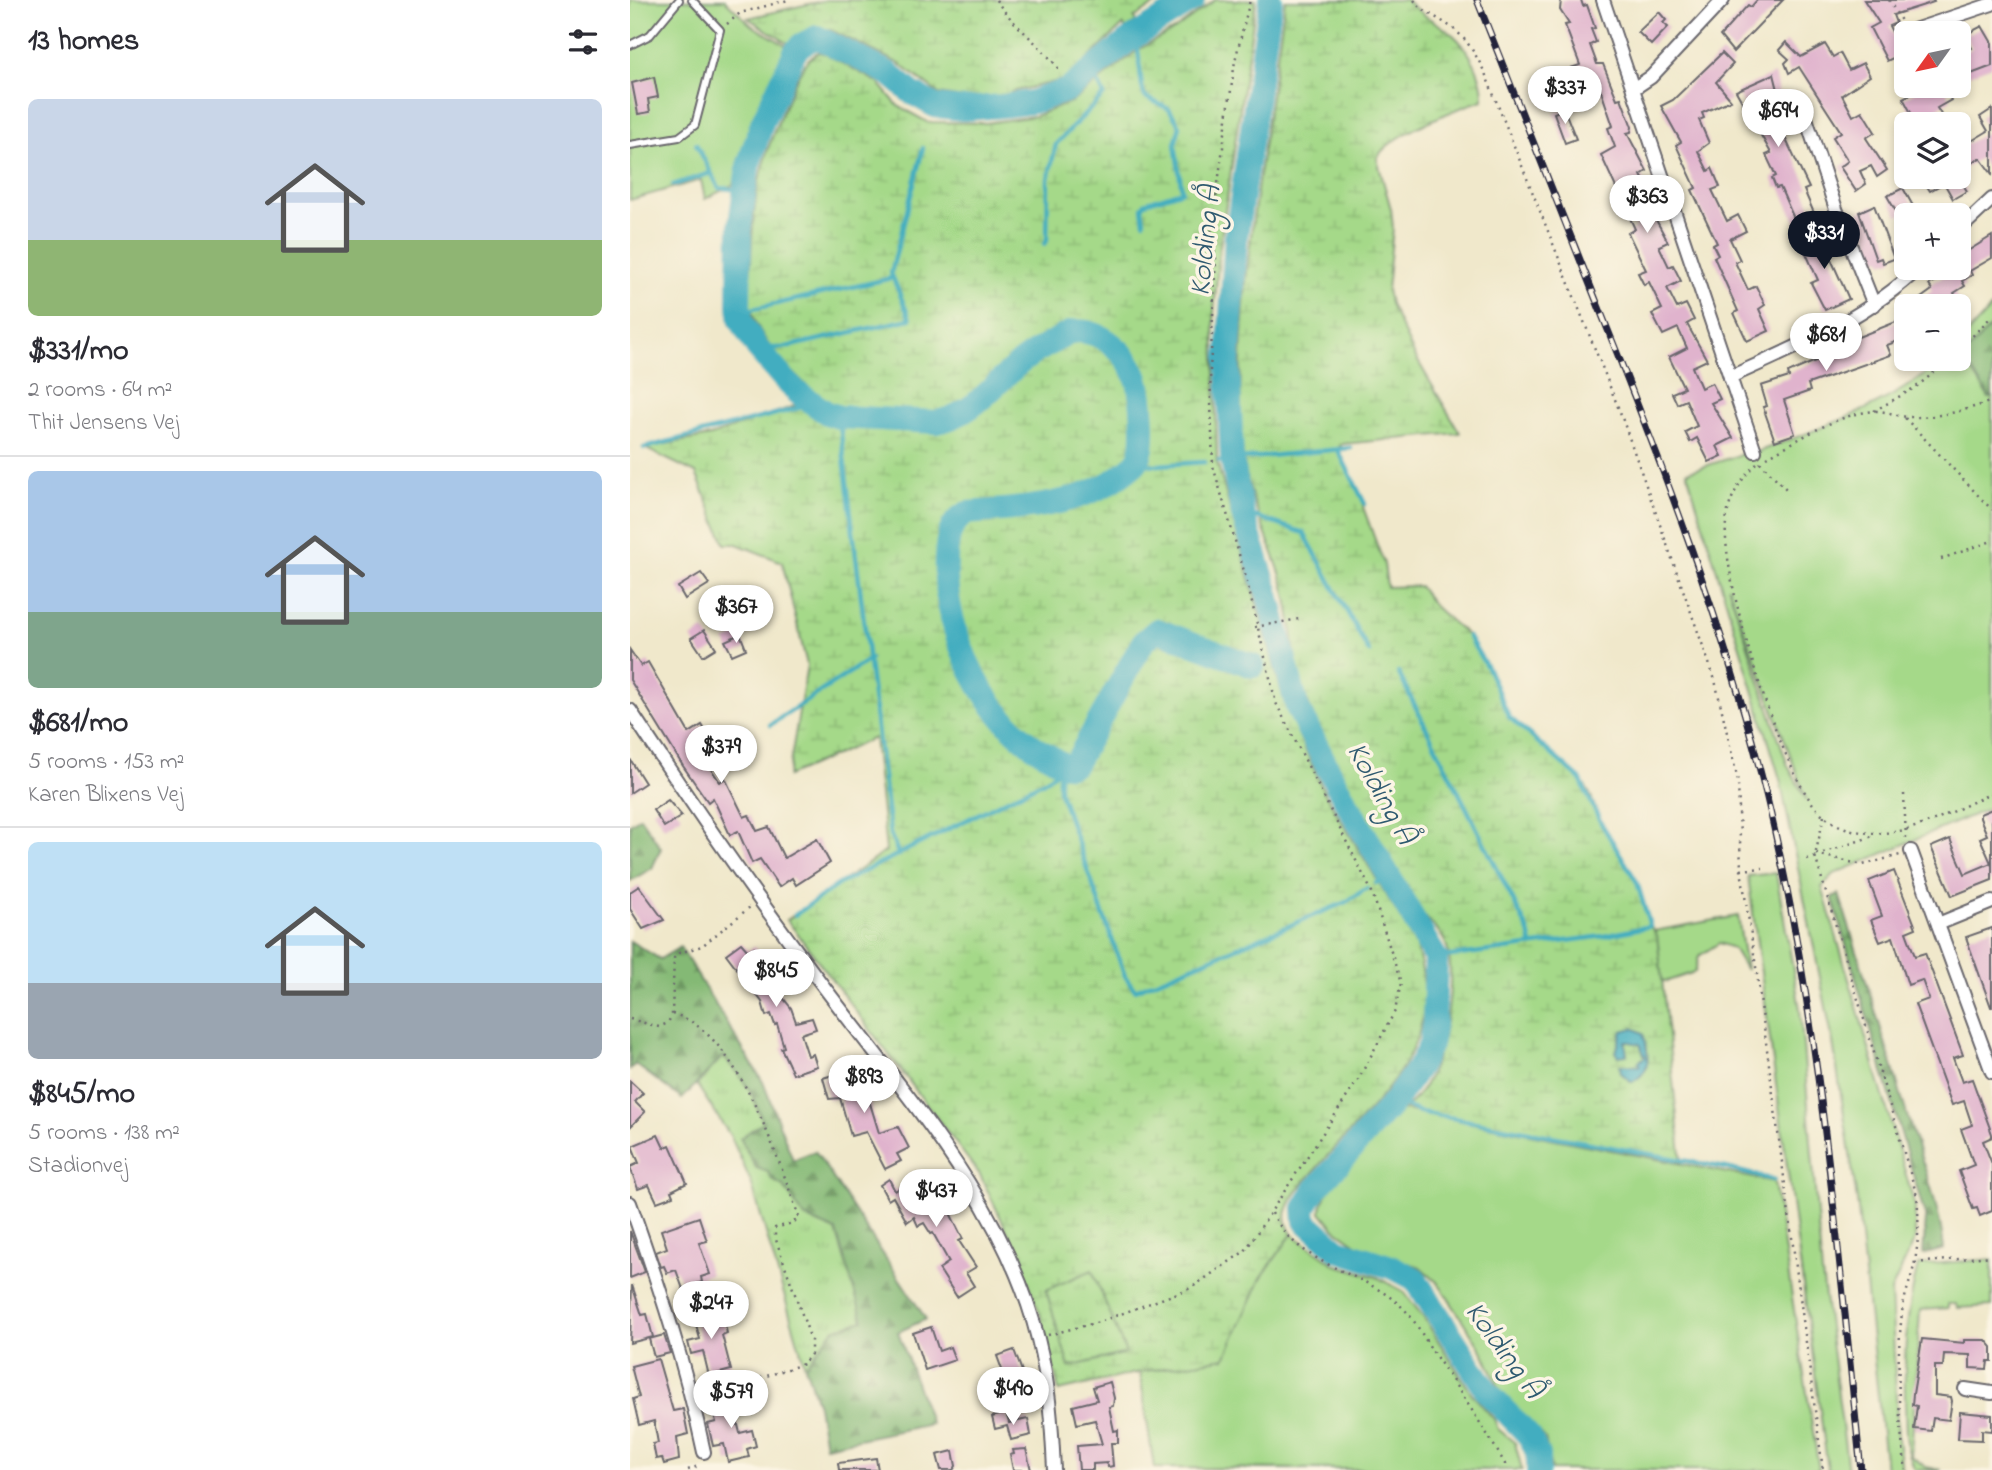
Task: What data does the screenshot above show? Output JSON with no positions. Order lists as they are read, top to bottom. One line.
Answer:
{"water":["Kolding Å"],"north":"bottom left","page":{"heading":"13 homes","map_buttons":["+","−"],"price":["$337","$694","$363","$331","$681","$367","$379","$845","$893","$437","$247","$490","$579"],"list":[{"name":"$331/mo","note":"2 rooms · 64 m² · Thit Jensens Vej"},{"name":"$681/mo","note":"5 rooms · 153 m² · Karen Blixens Vej"},{"name":"$845/mo","note":"5 rooms · 138 m² · Stadionvej"}]}}
